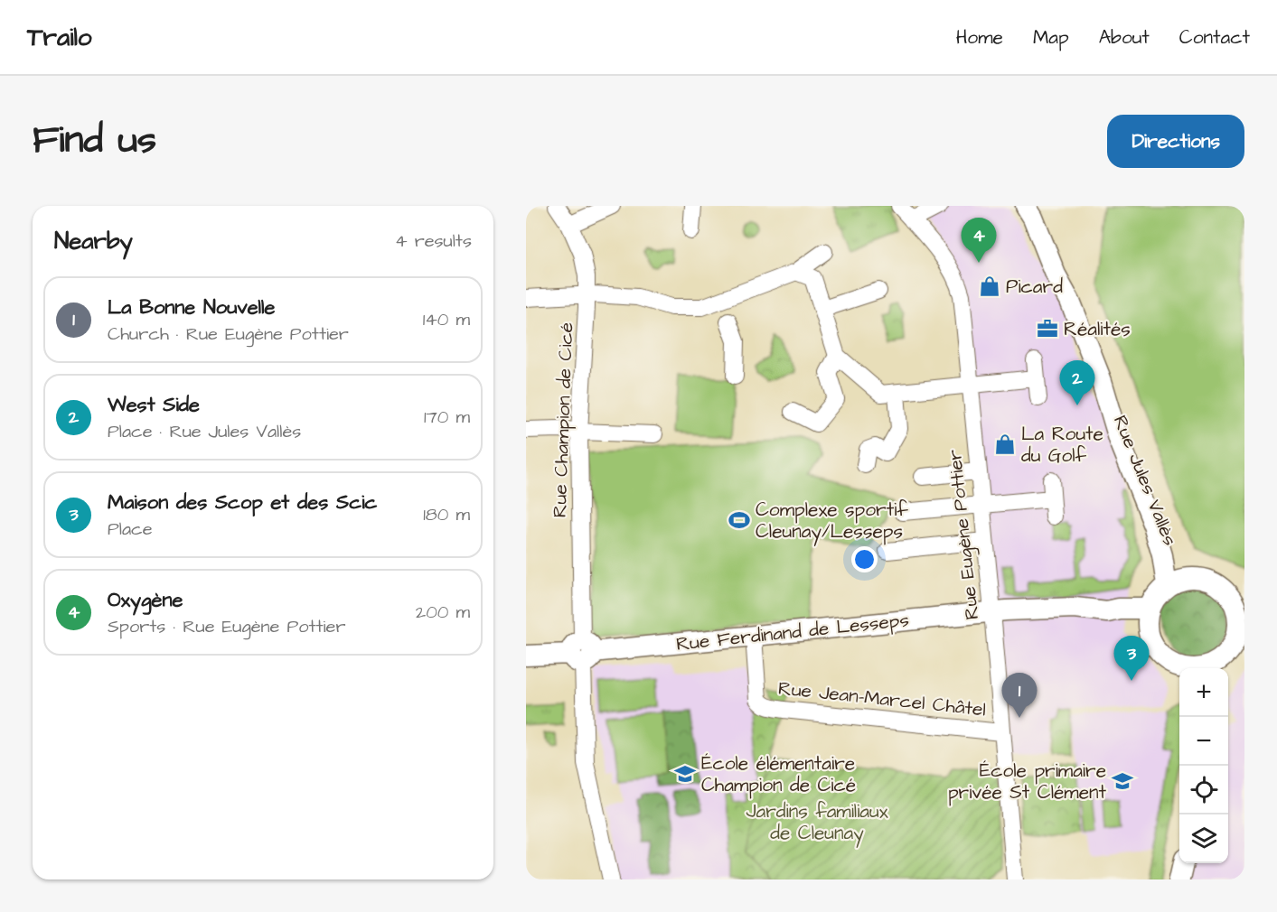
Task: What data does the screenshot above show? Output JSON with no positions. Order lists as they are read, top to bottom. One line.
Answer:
{"streets":{"main road":["Rue Jules Vallès","Rue Ferdinand de Lesseps"],"street":["Rue Champion de Cicé","Rue Eugène Pottier","Rue Jean-Marcel Châtel"]},"crossings":[["Rue Champion de Cicé","Rue Ferdinand de Lesseps"],["Rue Eugène Pottier","Rue Ferdinand de Lesseps"],["Rue Eugène Pottier","Rue Jean-Marcel Châtel"],["Rue Ferdinand de Lesseps","Rue Jean-Marcel Châtel"]],"parks":["Jardins familiaux de Cleunay"],"places":{"shop":["Picard","La Route du Golf"],"office":["Réalités"],"sports":["Complexe sportif Cleunay/Lesseps"],"school or university":["École élémentaire Champion de Cicé","École primaire privée St Clément"]},"page":{"header":"Trailo","nav":["Home","Map","About","Contact"],"title":"Find us","buttons":"Directions","heading":["Nearby","4 results"],"pins":["4","2","3","1"],"list":[{"mark":"1","name":"La Bonne Nouvelle","note":"Church · Rue Eugène Pottier","value":"140 m"},{"mark":"2","name":"West Side","note":"Place · Rue Jules Vallès","value":"170 m"},{"mark":"3","name":"Maison des Scop et des Scic","note":"Place","value":"180 m"},{"mark":"4","name":"Oxygène","note":"Sports · Rue Eugène Pottier","value":"200 m"}],"map_buttons":["+","−"]}}
